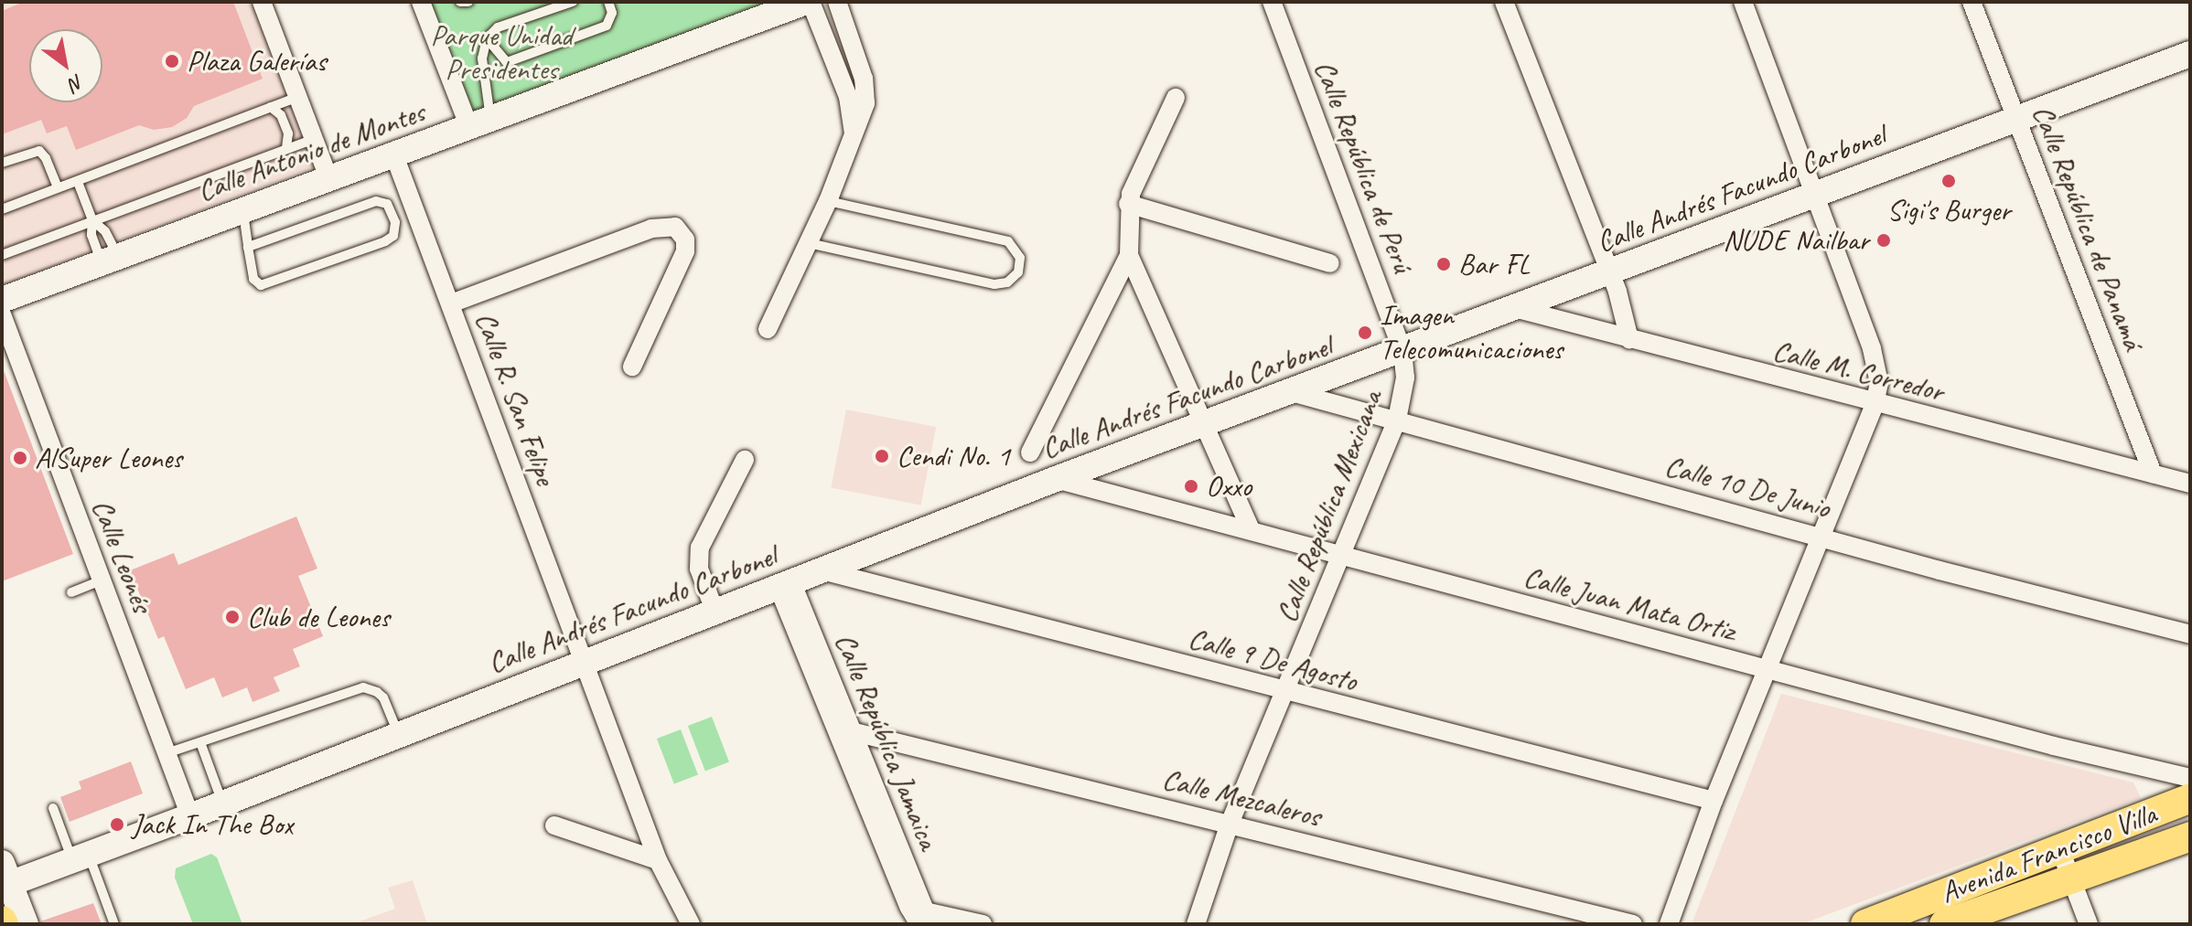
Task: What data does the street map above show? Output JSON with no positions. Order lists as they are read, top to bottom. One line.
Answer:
{"streets":{"main road":["Calle Antonio de Montes","Calle Andrés Facundo Carbonel","Avenida Francisco Villa"],"street":["Calle República de Perú","Calle República de Panamá","Calle M. Corredor","Calle R. San Felipe","Calle 10 De Junio","Calle República Mexicana","Calle Leonés","Calle Juan Mata Ortiz","Calle 9 De Agosto","Calle República Jamaica","Calle Mezcaleros"]},"crossings":[["Calle Antonio de Montes","Calle R. San Felipe"],["Calle República de Perú","Calle Andrés Facundo Carbonel"],["Calle República de Perú","Calle República Mexicana"],["Calle Andrés Facundo Carbonel","Calle República de Panamá"],["Calle Andrés Facundo Carbonel","Calle M. Corredor"],["Calle Andrés Facundo Carbonel","Calle R. San Felipe"],["Calle Andrés Facundo Carbonel","Calle 10 De Junio"],["Calle Andrés Facundo Carbonel","Calle República Mexicana"],["Calle Andrés Facundo Carbonel","Calle Leonés"],["Calle Andrés Facundo Carbonel","Calle Juan Mata Ortiz"],["Calle Andrés Facundo Carbonel","Calle 9 De Agosto"],["Calle Andrés Facundo Carbonel","Calle República Jamaica"],["Calle República de Panamá","Calle M. Corredor"],["Calle 10 De Junio","Calle República Mexicana"],["Calle República Mexicana","Calle Juan Mata Ortiz"],["Calle República Mexicana","Calle 9 De Agosto"],["Calle República Mexicana","Calle Mezcaleros"],["Calle Juan Mata Ortiz","Avenida Francisco Villa"],["Calle República Jamaica","Calle Mezcaleros"]],"parks":["Parque Unidad Presidentes"],"places":["Plaza Galerías","Sigi's Burger","NUDE Nailbar","Bar FL","Imagen Telecomunicaciones","Cendi No. 1","AlSuper Leones","Oxxo","Club de Leones","Jack In The Box"],"north":"bottom right"}
